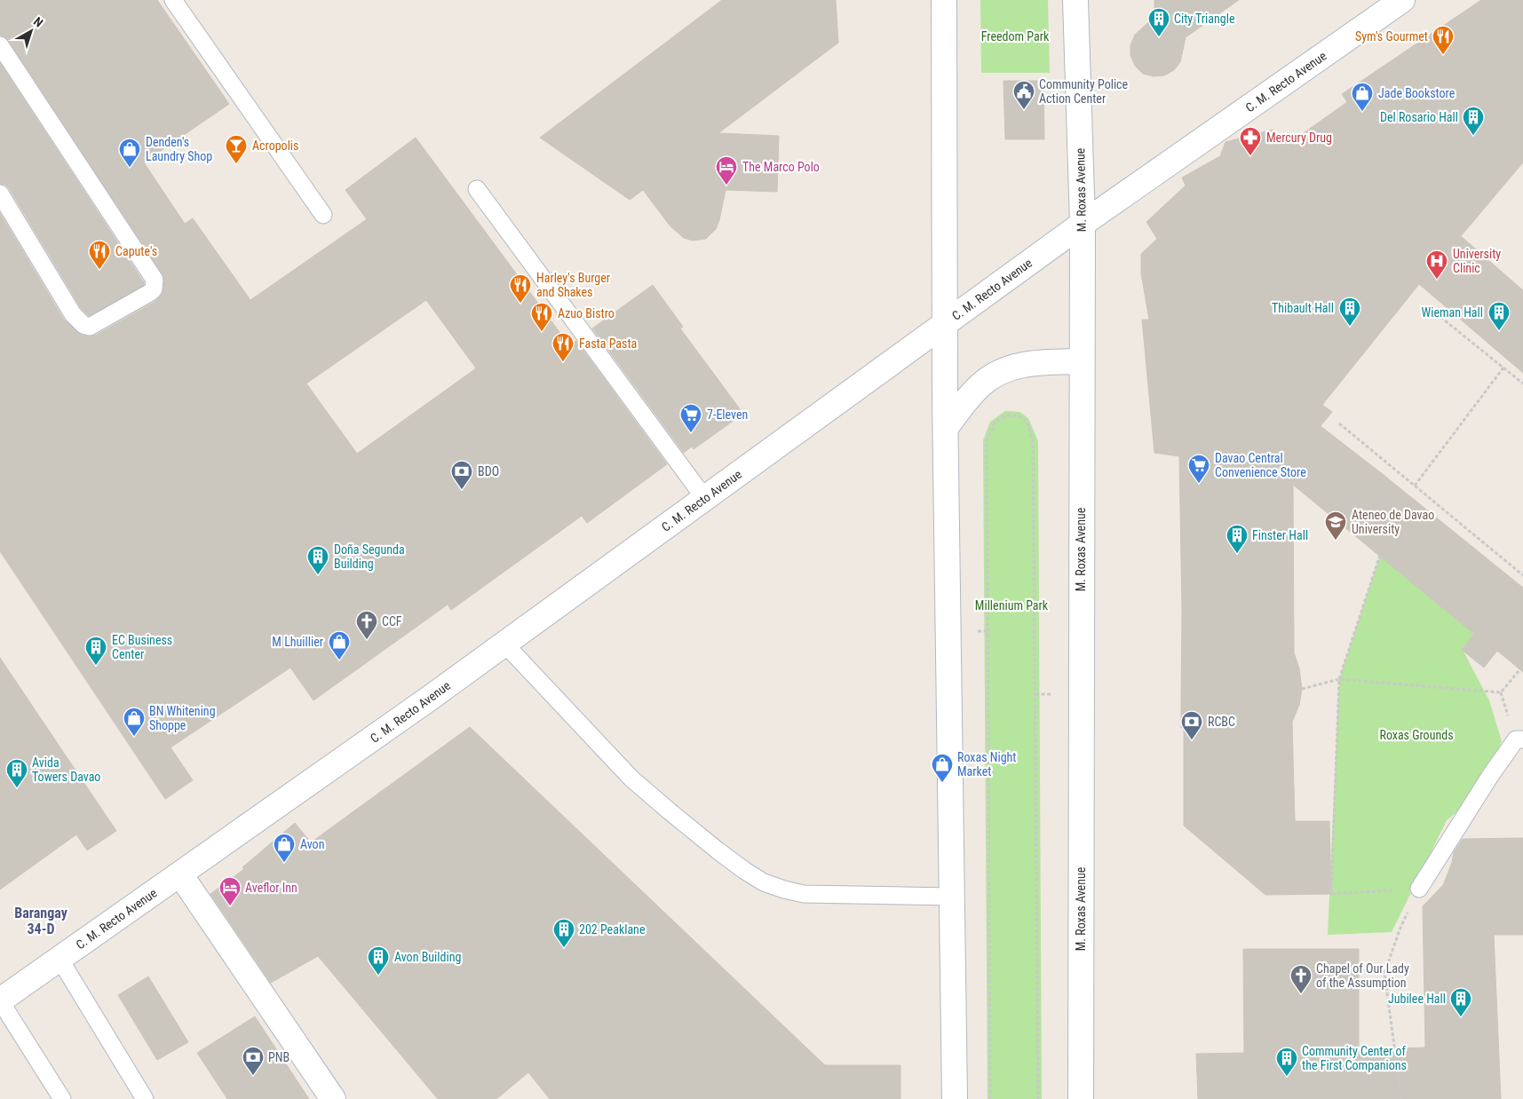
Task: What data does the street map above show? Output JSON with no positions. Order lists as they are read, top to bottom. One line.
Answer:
{"streets":{"main road":["C. M. Recto Avenue","M. Roxas Avenue"]},"crossings":[["C. M. Recto Avenue","M. Roxas Avenue"]],"districts":["Barangay 34-D"],"parks":["Freedom Park","Millenium Park","Roxas Grounds"],"places":{"building":["City Triangle","Del Rosario Hall","Thibault Hall","Wieman Hall","Finster Hall","Doña Segunda Building","EC Business Center","Avida Towers Davao","202 Peaklane","Avon Building","Jubilee Hall","Community Center of the First Companions"],"restaurant":["Sym's Gourmet","Capute's","Harley's Burger and Shakes","Azuo Bistro","Fasta Pasta"],"public building":["Community Police Action Center"],"shop":["Jade Bookstore","Denden's Laundry Shop","M Lhuillier","BN Whitening Shoppe","Roxas Night Market","Avon"],"pharmacy":["Mercury Drug"],"bar":["Acropolis"],"hotel":["The Marco Polo","Aveflor Inn"],"hospital":["University Clinic"],"supermarket":["7-Eleven","Davao Central Convenience Store"],"bank":["BDO","RCBC","PNB"],"school or university":["Ateneo de Davao University"],"church":["CCF","Chapel of Our Lady of the Assumption"]},"north":"top right"}
